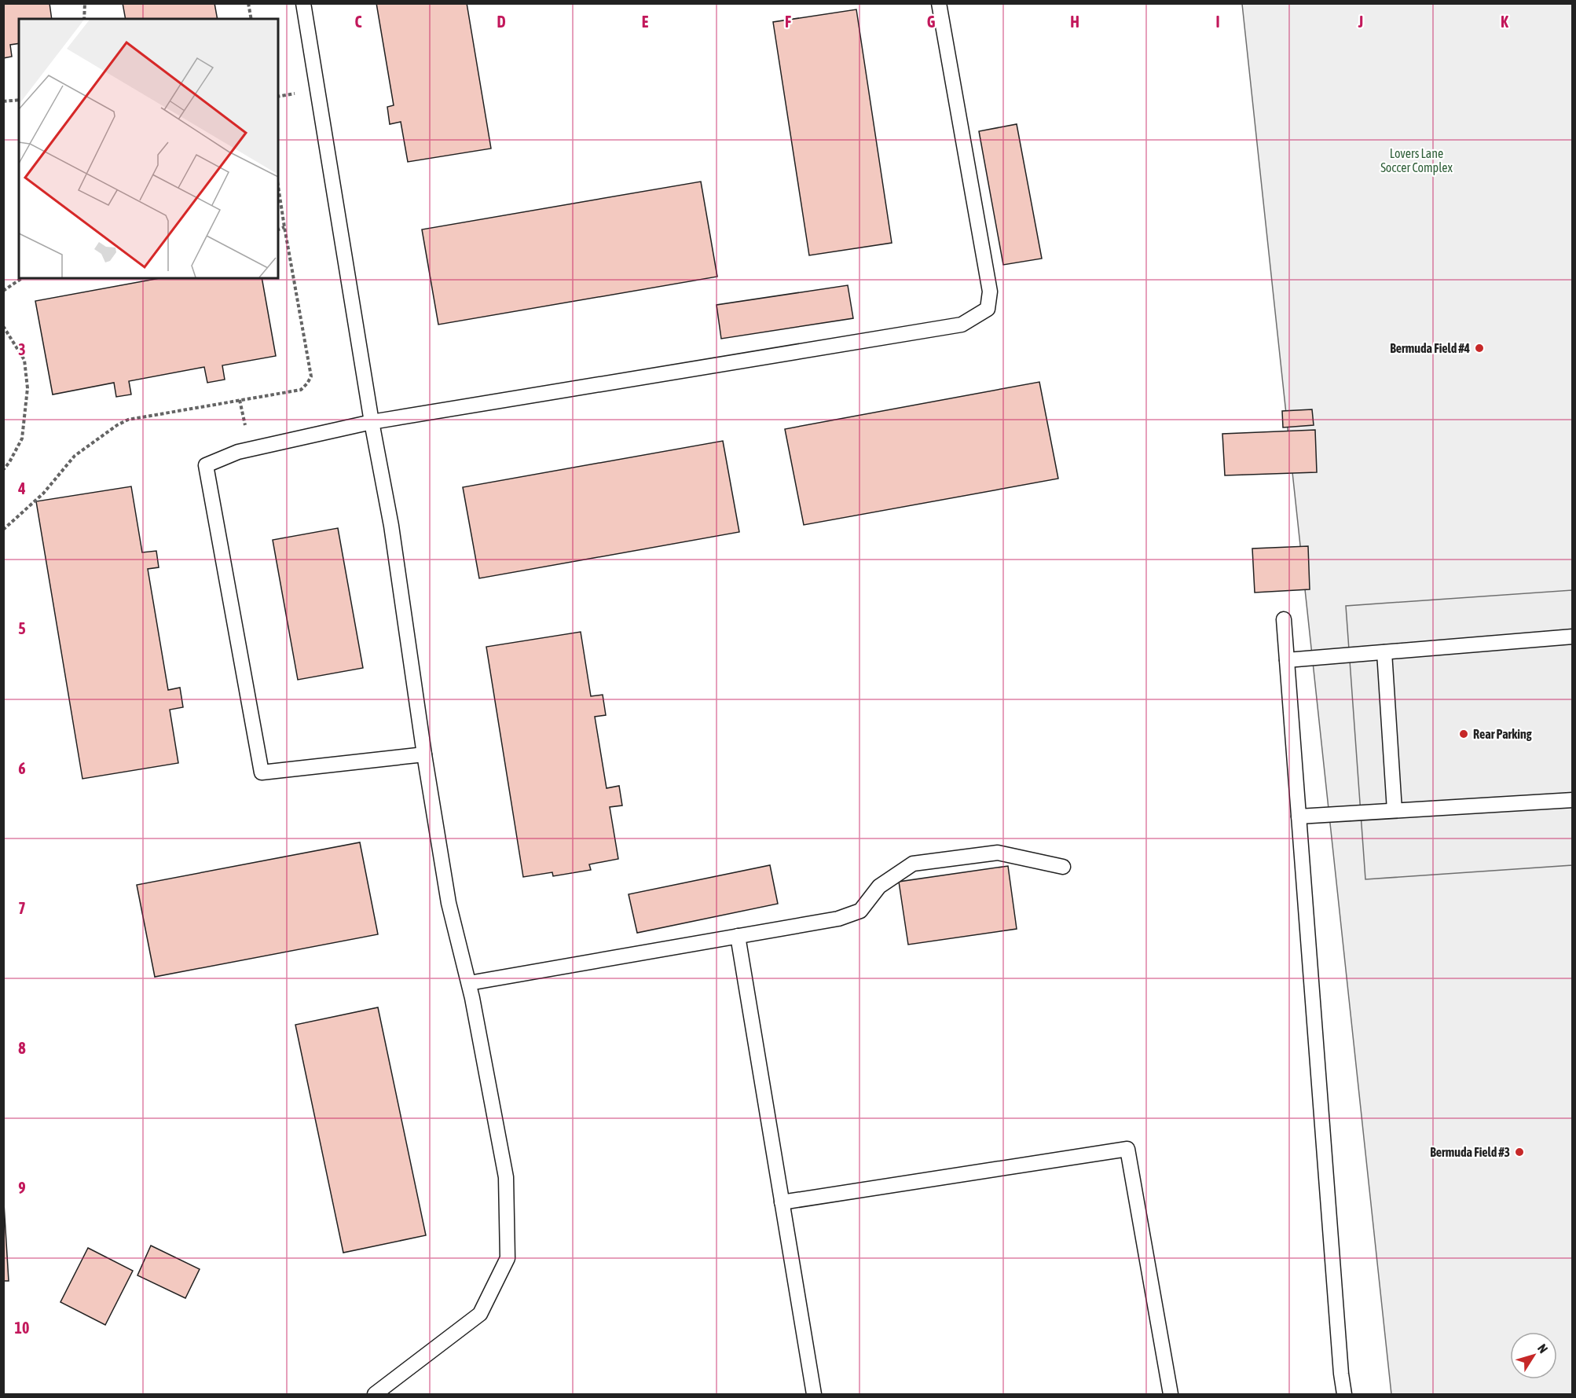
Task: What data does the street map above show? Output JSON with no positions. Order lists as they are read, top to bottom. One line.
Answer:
{"parks":["Lovers Lane Soccer Complex"],"places":["Bermuda Field #4","Rear Parking","Bermuda Field #3"],"north":"top right","grid":{"columns":["C","D","E","F","G","H","I","J","K"],"rows":["3","4","5","6","7","8","9","10"]}}
